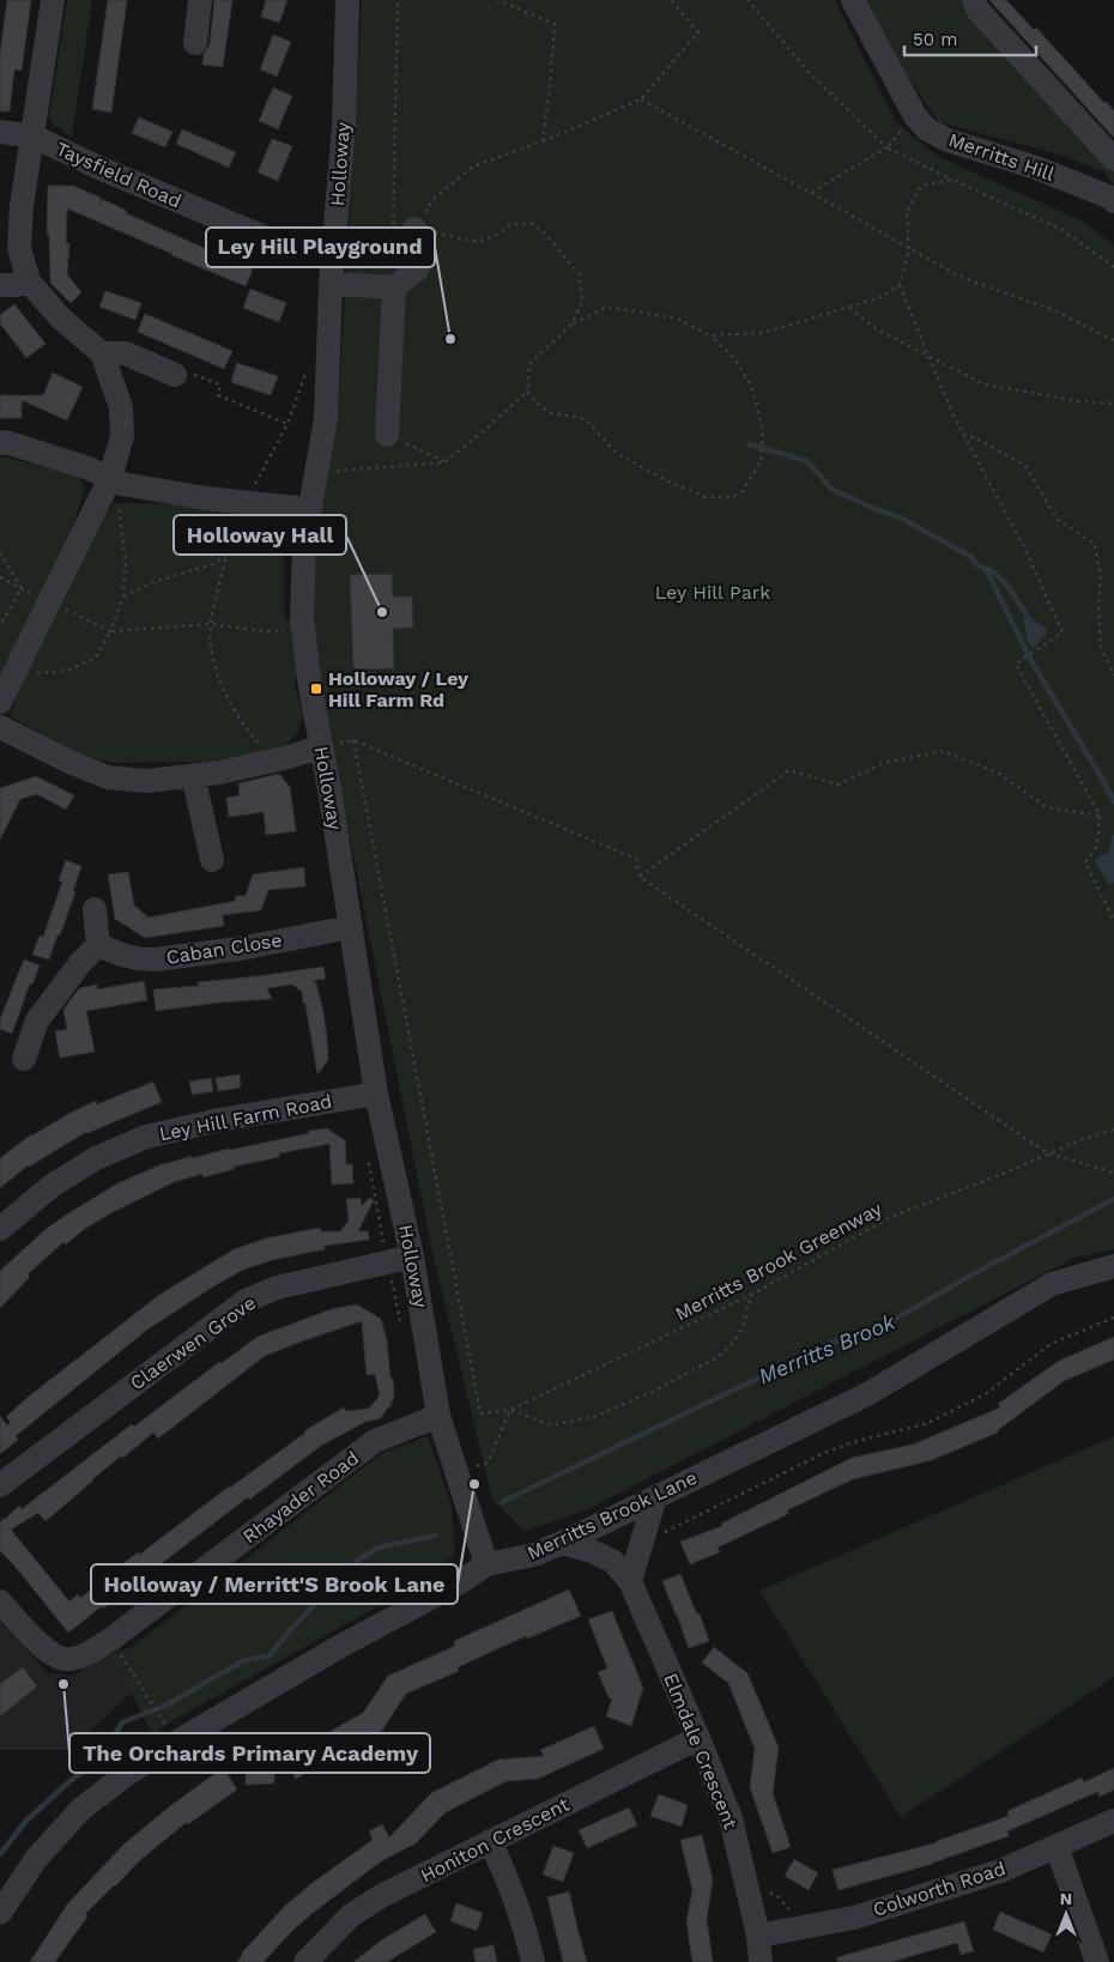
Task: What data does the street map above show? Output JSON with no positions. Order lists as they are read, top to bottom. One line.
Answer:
{"streets":{"street":["Merritts Hill","Holloway","Taysfield Road","Caban Close","Ley Hill Farm Road","Claerwen Grove","Rhayader Road","Merritts Brook Lane","Elmdale Crescent","Honiton Crescent","Colworth Road"],"path":["Merritts Brook Greenway"]},"crossings":[["Holloway","Taysfield Road"],["Holloway","Caban Close"],["Holloway","Ley Hill Farm Road"],["Holloway","Claerwen Grove"],["Holloway","Rhayader Road"],["Holloway","Merritts Brook Lane"],["Merritts Brook Lane","Elmdale Crescent"],["Elmdale Crescent","Honiton Crescent"],["Elmdale Crescent","Colworth Road"]],"water":["Merritts Brook"],"parks":["Ley Hill Park"],"places":{"other":["Ley Hill Playground","Holloway Hall","Holloway / Merritt'S Brook Lane","The Orchards Primary Academy"],"transit":["Holloway / Ley Hill Farm Rd"]},"scale_bar":"50 m","north":"top"}
